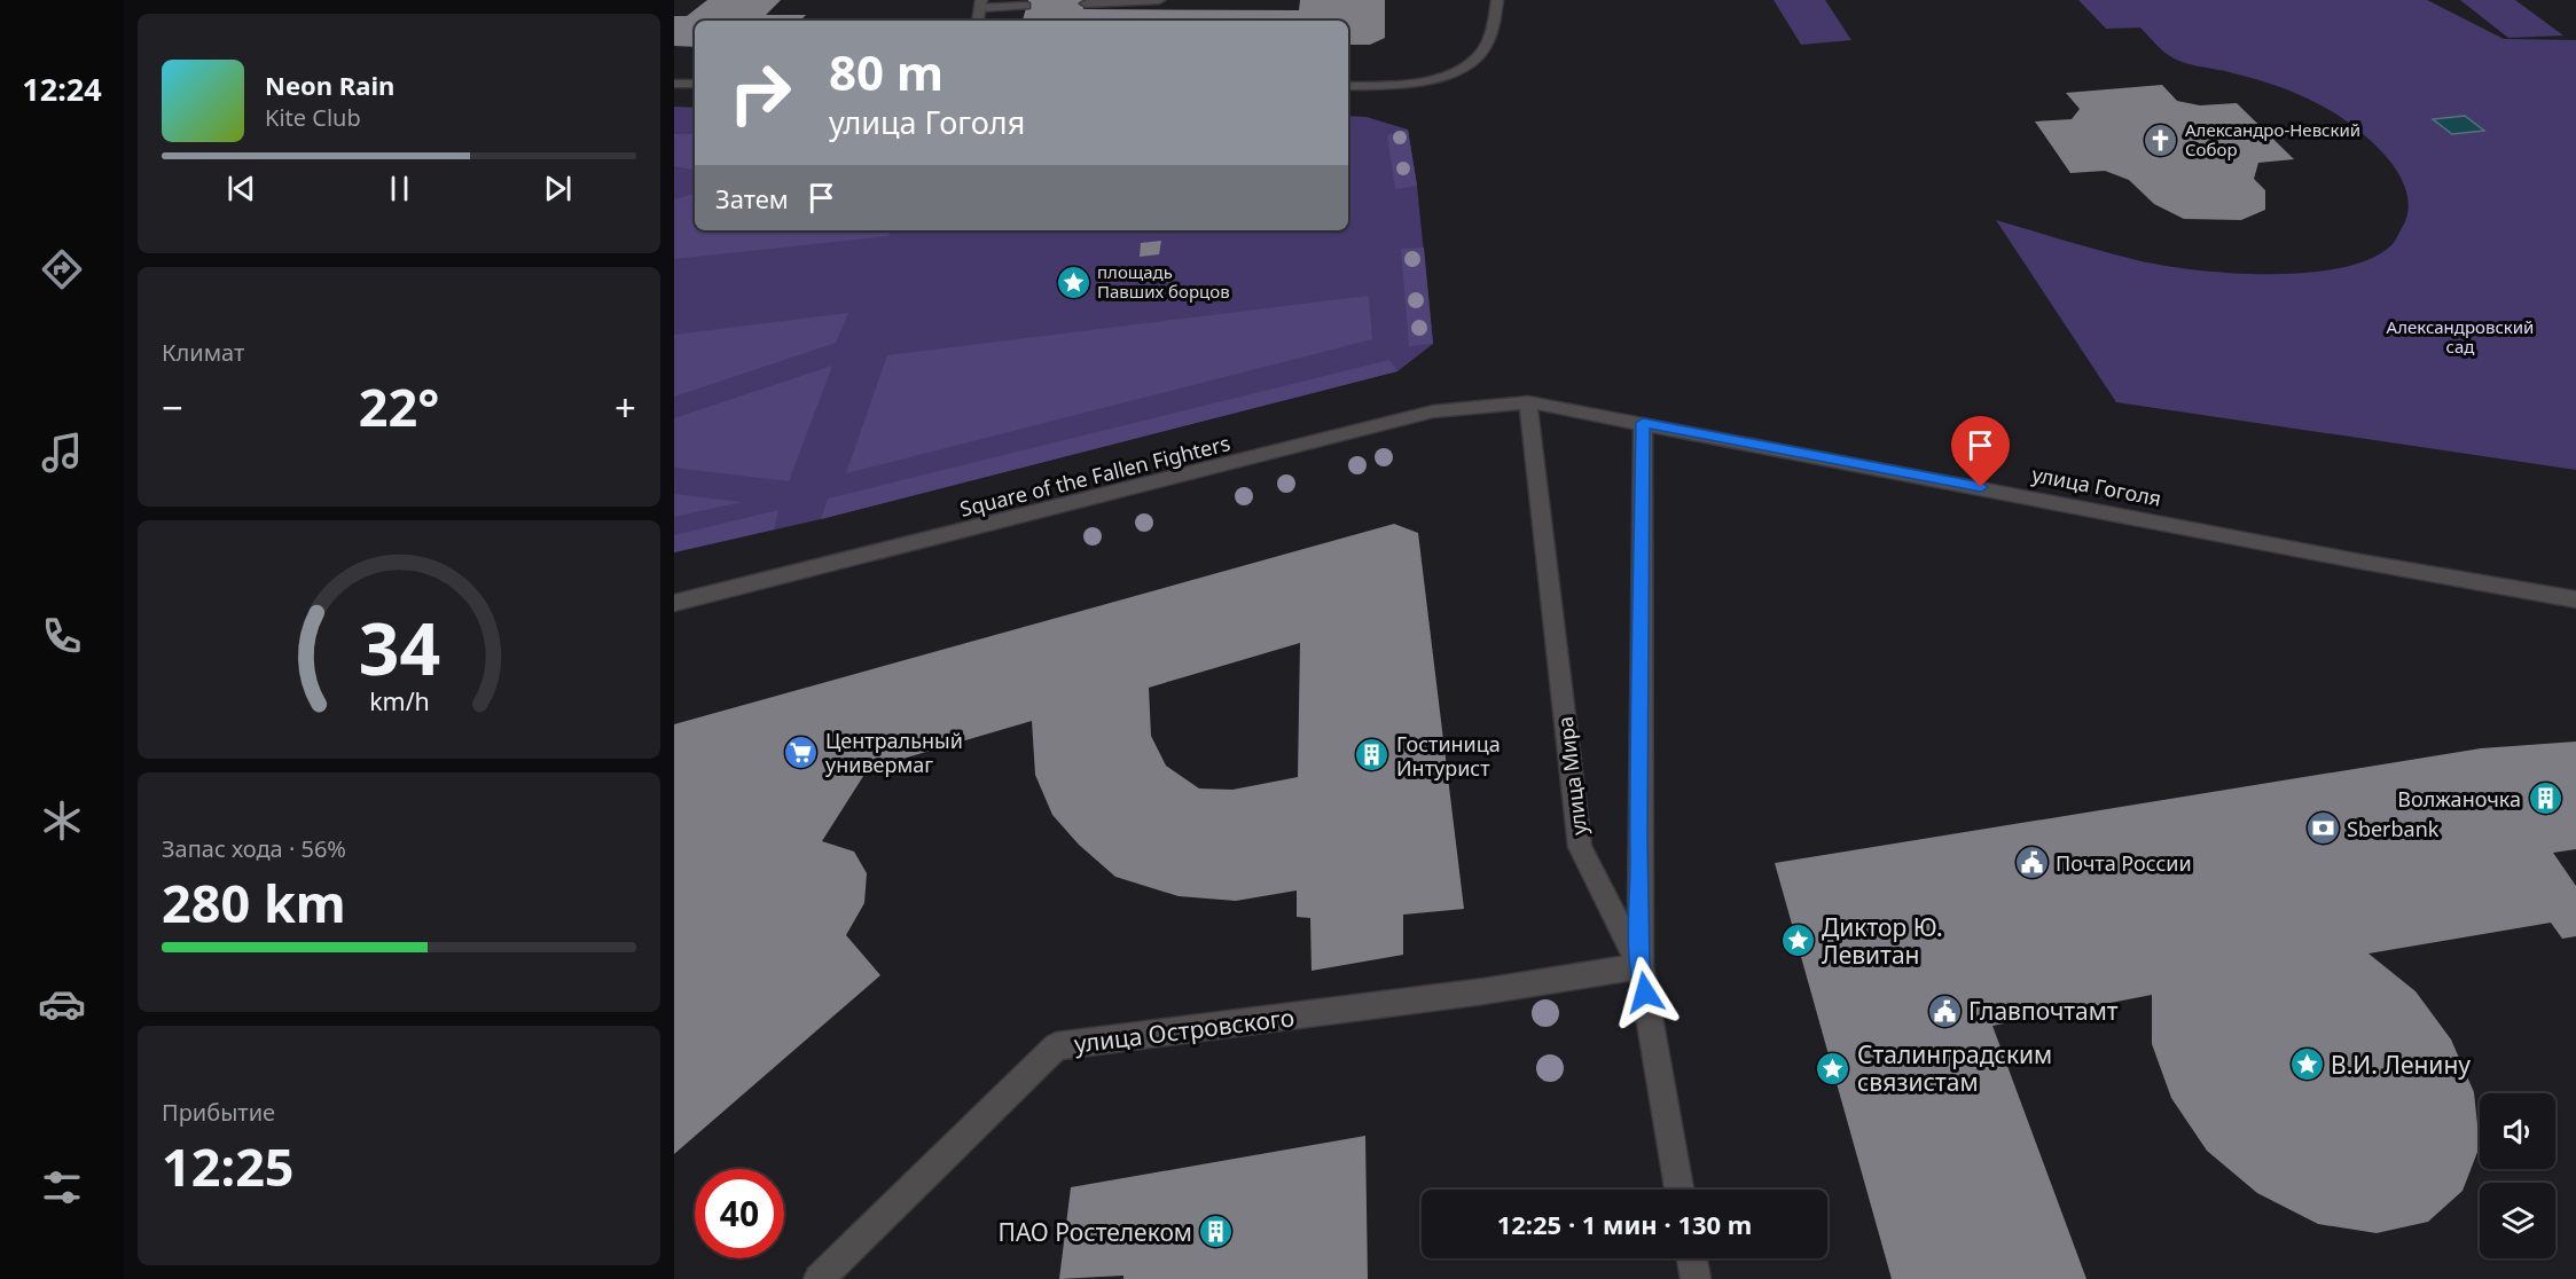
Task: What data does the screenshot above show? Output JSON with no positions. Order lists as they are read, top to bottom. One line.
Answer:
{"streets":{"street":["Square of the Fallen Fighters","улица Гоголя","улица Мира","улица Островского"]},"crossings":[["Square of the Fallen Fighters","улица Гоголя"],["Square of the Fallen Fighters","улица Мира"],["улица Гоголя","улица Мира"],["улица Мира","улица Островского"]],"parks":["Александровский сад"],"places":{"church":["Александро-Невский Собор"],"place":["площадь Павших борцов","Диктор Ю. Левитан","В.И. Ленину","Сталинградским связистам"],"supermarket":["Центральный универмаг"],"building":["Гостиница Интурист","Волжаночка","ПАО Ростелеком"],"bank":["Sberbank"],"public building":["Почта России","Главпочтамт"]},"page":{"tabs":"12:24","turn":["80 m","улица Гоголя"],"song":["Neon Rain","Kite Club"],"then":"Затем","tile":["Климат",["Запас хода · 56%","280 km"],["Прибытие","12:25"]],"heat":["−","22°","+"],"limit":"40","trip":"12:25 · 1 мин · 130 m","gauge":["34","km/h"]}}
